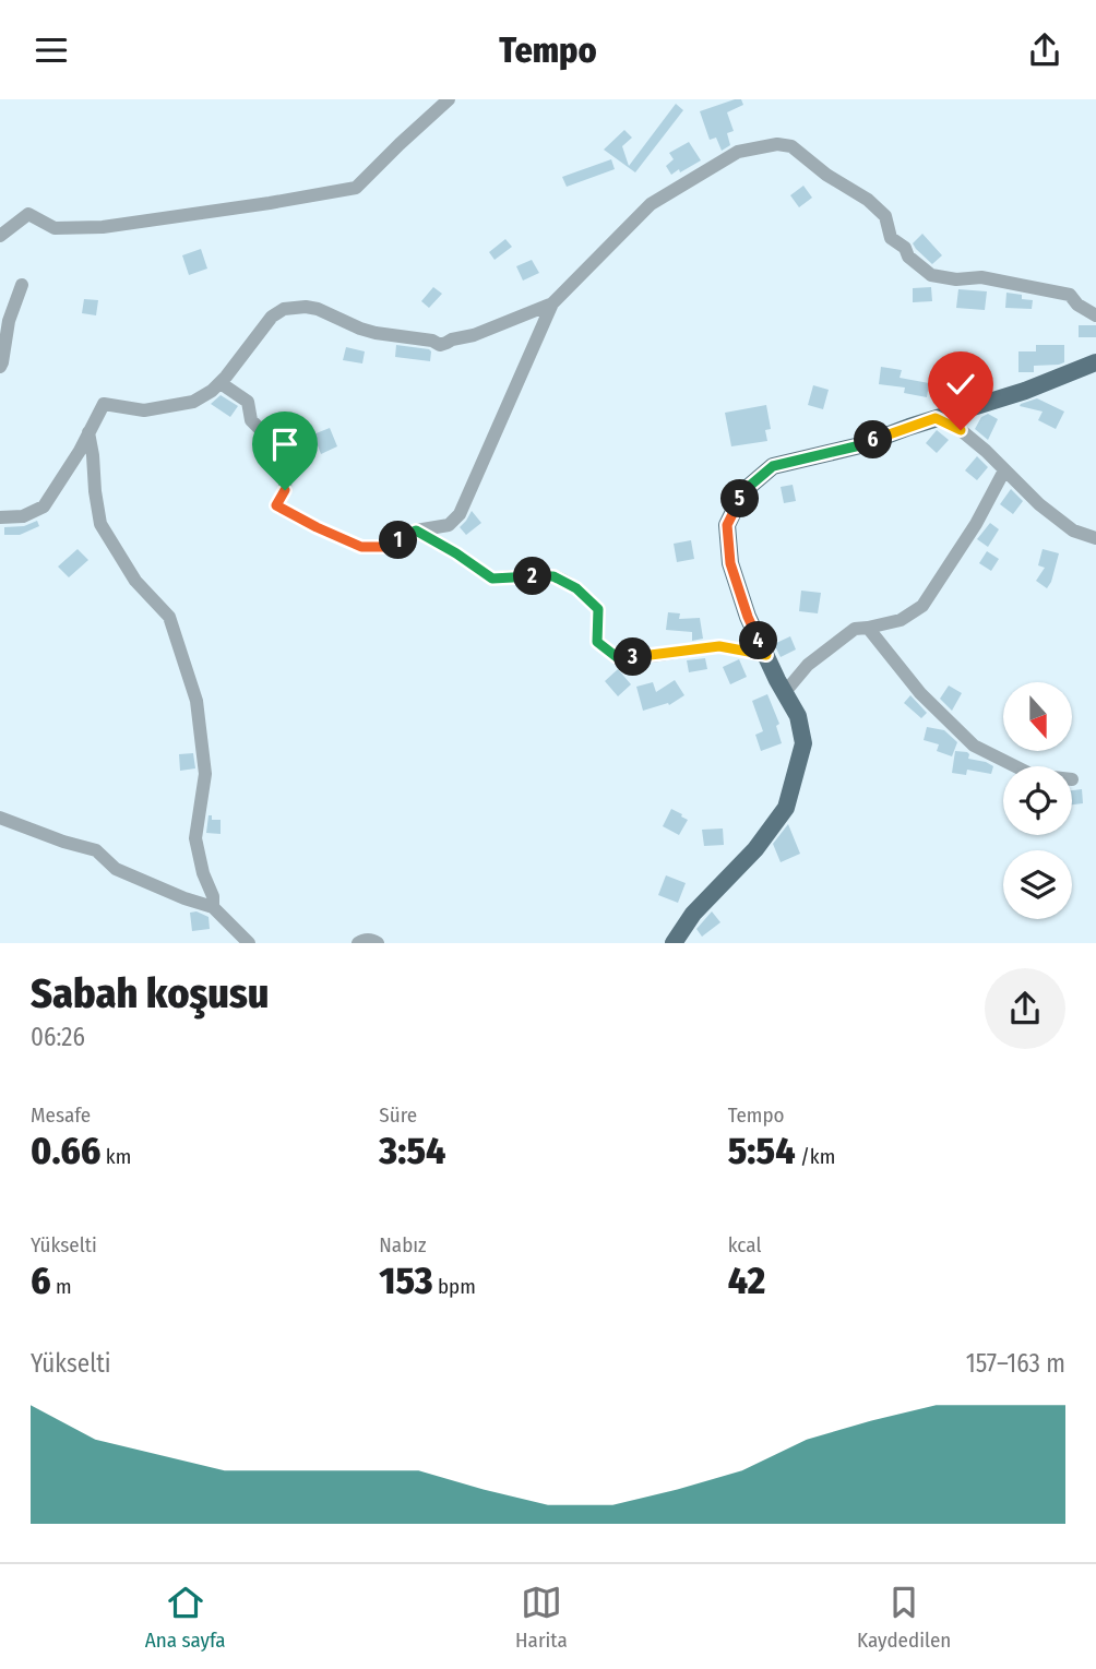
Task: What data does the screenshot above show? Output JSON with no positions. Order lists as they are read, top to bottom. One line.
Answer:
{"north":"bottom","page":{"header":"Tempo","pins":["6","5","1","2","4","3"],"heading":["Sabah koşusu","06:26"],"stats":[["Mesafe","0.66 km"],["Süre","3:54"],["Tempo","5:54 /km"],["Yükselti","6 m"],["Nabız","153 bpm"],["kcal","42"]],"chart":["Yükselti","157–163 m"],"tabs":["Ana sayfa","Harita","Kaydedilen"]}}
